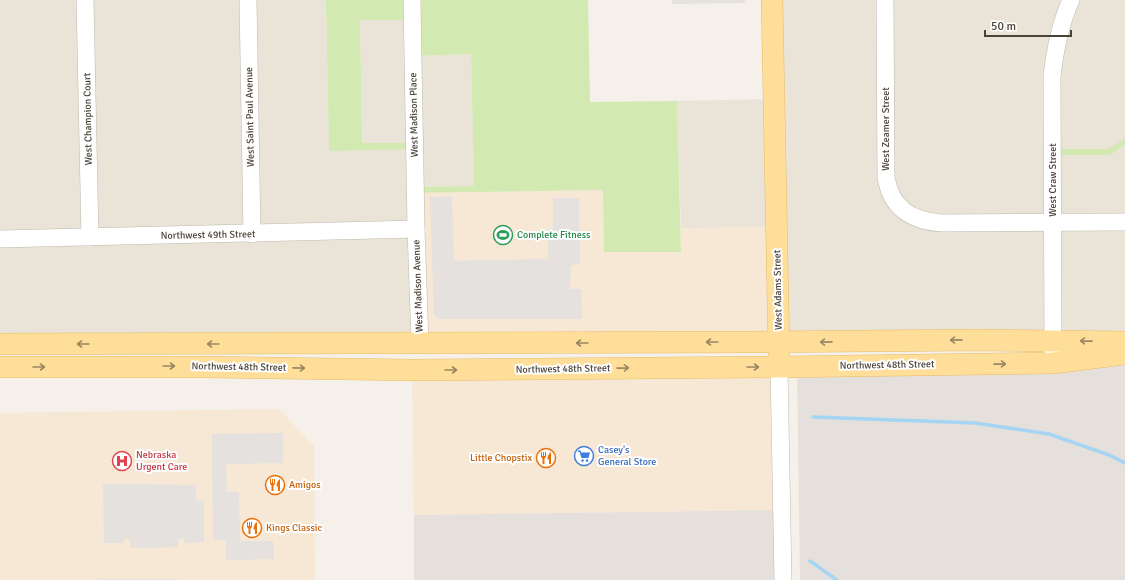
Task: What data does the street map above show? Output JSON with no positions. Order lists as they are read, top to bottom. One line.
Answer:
{"streets":{"main road":["West Adams Street","Northwest 48th Street"],"street":["West Madison Place","West Saint Paul Avenue","West Champion Court","West Zeamer Street","West Craw Street","Northwest 49th Street","West Madison Avenue"]},"crossings":[["West Madison Place","Northwest 49th Street"],["West Madison Place","West Madison Avenue"],["West Saint Paul Avenue","Northwest 49th Street"],["West Champion Court","Northwest 49th Street"],["West Zeamer Street","West Craw Street"],["West Craw Street","Northwest 48th Street"],["Northwest 49th Street","West Madison Avenue"],["West Adams Street","Northwest 48th Street"]],"places":{"sports":["Complete Fitness"],"supermarket":["Casey's General Store"],"restaurant":["Little Chopstix","Amigos","Kings Classic"],"hospital":["Nebraska Urgent Care"]},"scale_bar":"50 m"}
